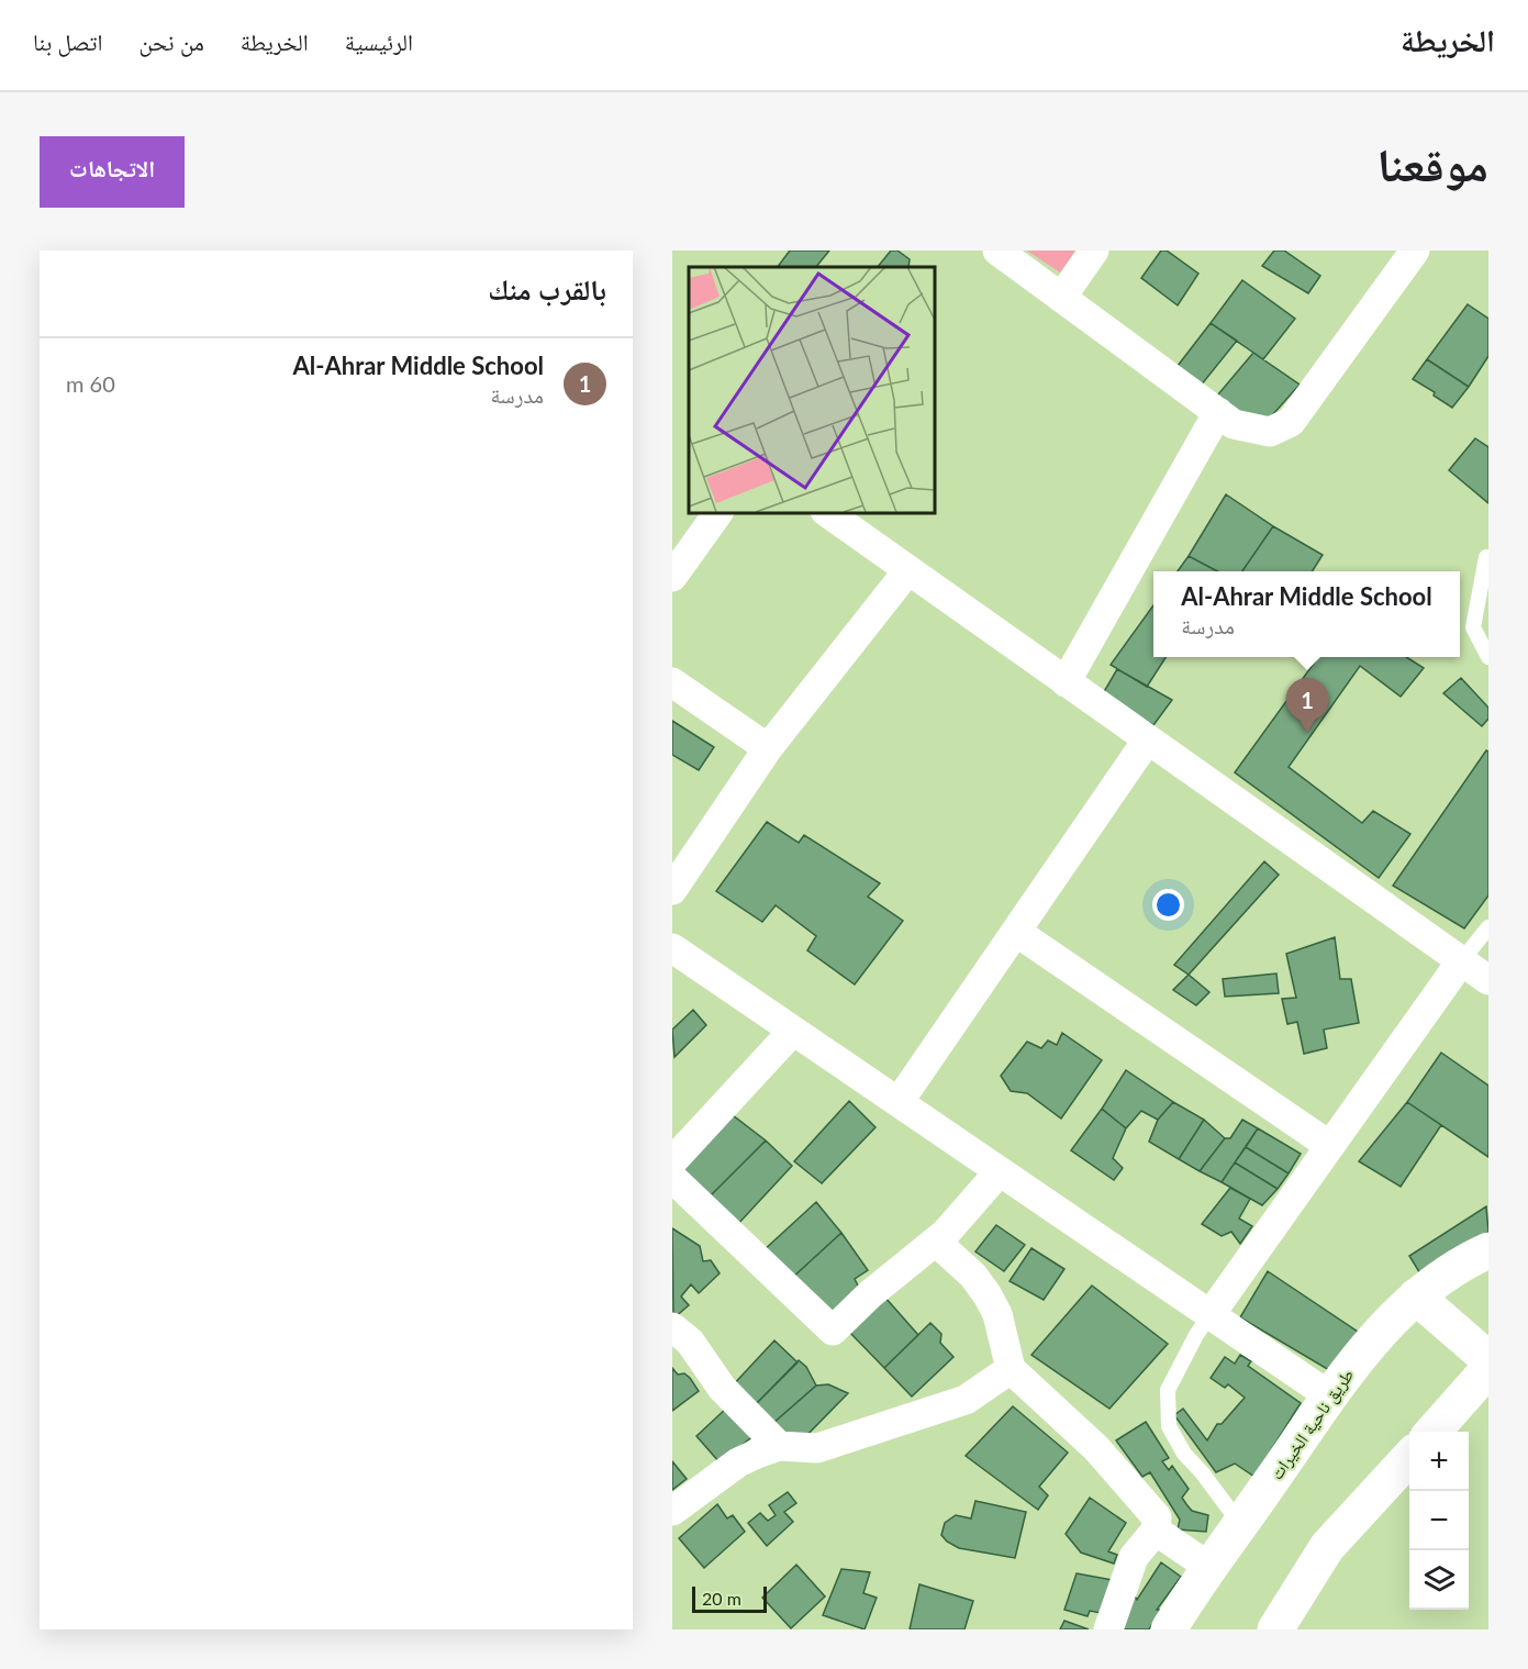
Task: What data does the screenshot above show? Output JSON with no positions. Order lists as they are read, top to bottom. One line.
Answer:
{"streets":{"main road":["طريق ناحية الخيرات"]},"scale_bar":"20 m","page":{"header":"الخريطة","nav":["الرئيسية","الخريطة","من نحن","اتصل بنا"],"title":"موقعنا","buttons":"الاتجاهات","heading":"بالقرب منك","list":[{"mark":"1","name":"Al-Ahrar Middle School","note":"مدرسة","value":"60 m"}],"popup":["Al-Ahrar Middle School","مدرسة"],"pins":"1","map_buttons":["+","−"],"scale":"20 m"}}
